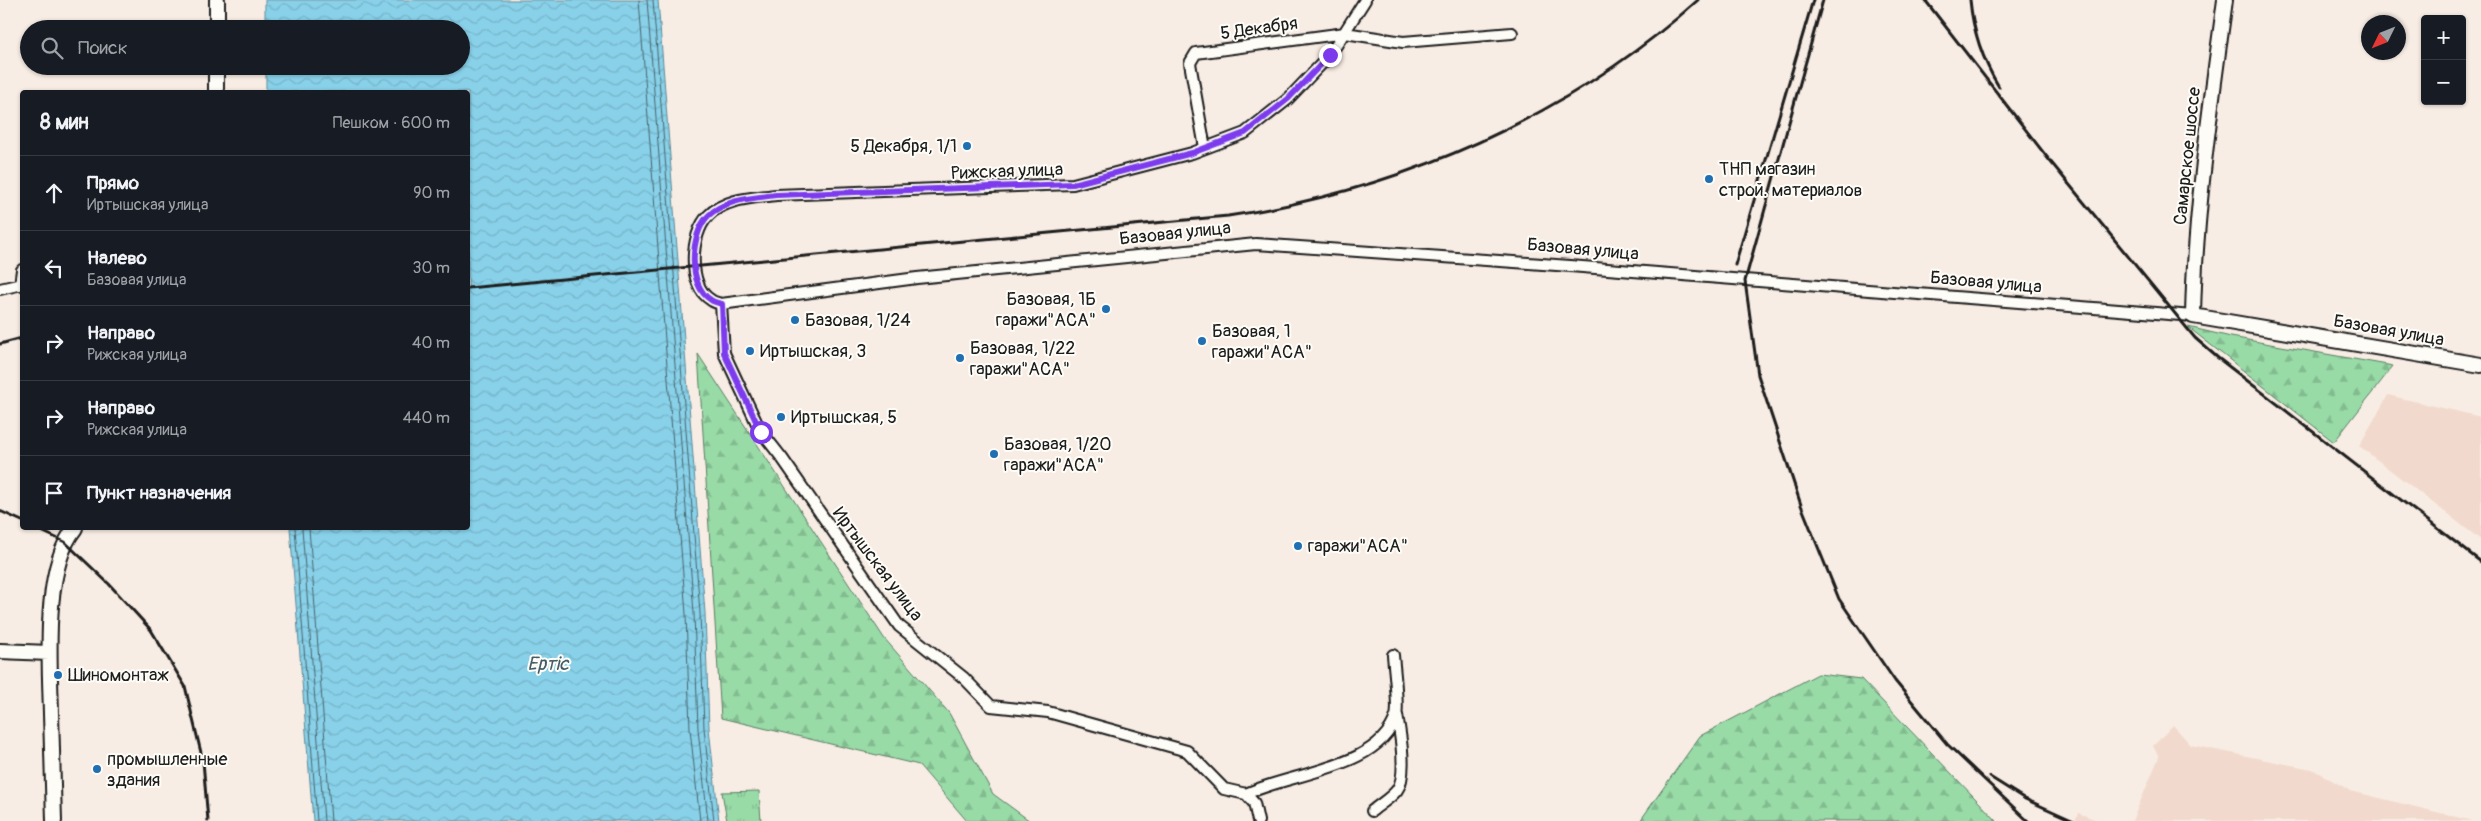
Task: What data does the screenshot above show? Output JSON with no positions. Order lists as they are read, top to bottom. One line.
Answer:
{"streets":{"street":["5 Декабря","Самарское шоссе","Рижская улица","Базовая улица","Иртышская улица"]},"crossings":[["5 Декабря","Рижская улица"],["Самарское шоссе","Базовая улица"],["Рижская улица","Базовая улица"],["Рижская улица","Иртышская улица"],["Базовая улица","Иртышская улица"]],"water":["Ертіс"],"places":["5 Декабря, 1/1","ТНП магазин строй. материалов","Базовая, 1Б гаражи\"ACА\"","Базовая, 1/24","Базовая, 1 гаражи\"ACА\"","Иртышская, 3","Базовая, 1/22 гаражи\"ACА\"","Иртышская, 5","Базовая, 1/20 гаражи\"ACА\"","гаражи\"ACА\"","Шиномонтаж","промышленные здания"],"north":"bottom left","page":{"map_buttons":["+","−"],"search":"Поиск","heading":["8 мин","Пешком · 600 m"],"list":[["Прямо","Иртышская улица","90 m"],["Налево","Базовая улица","30 m"],["Направо","Рижская улица","40 m"],["Направо","Рижская улица","440 m"],"Пункт назначения"]}}
